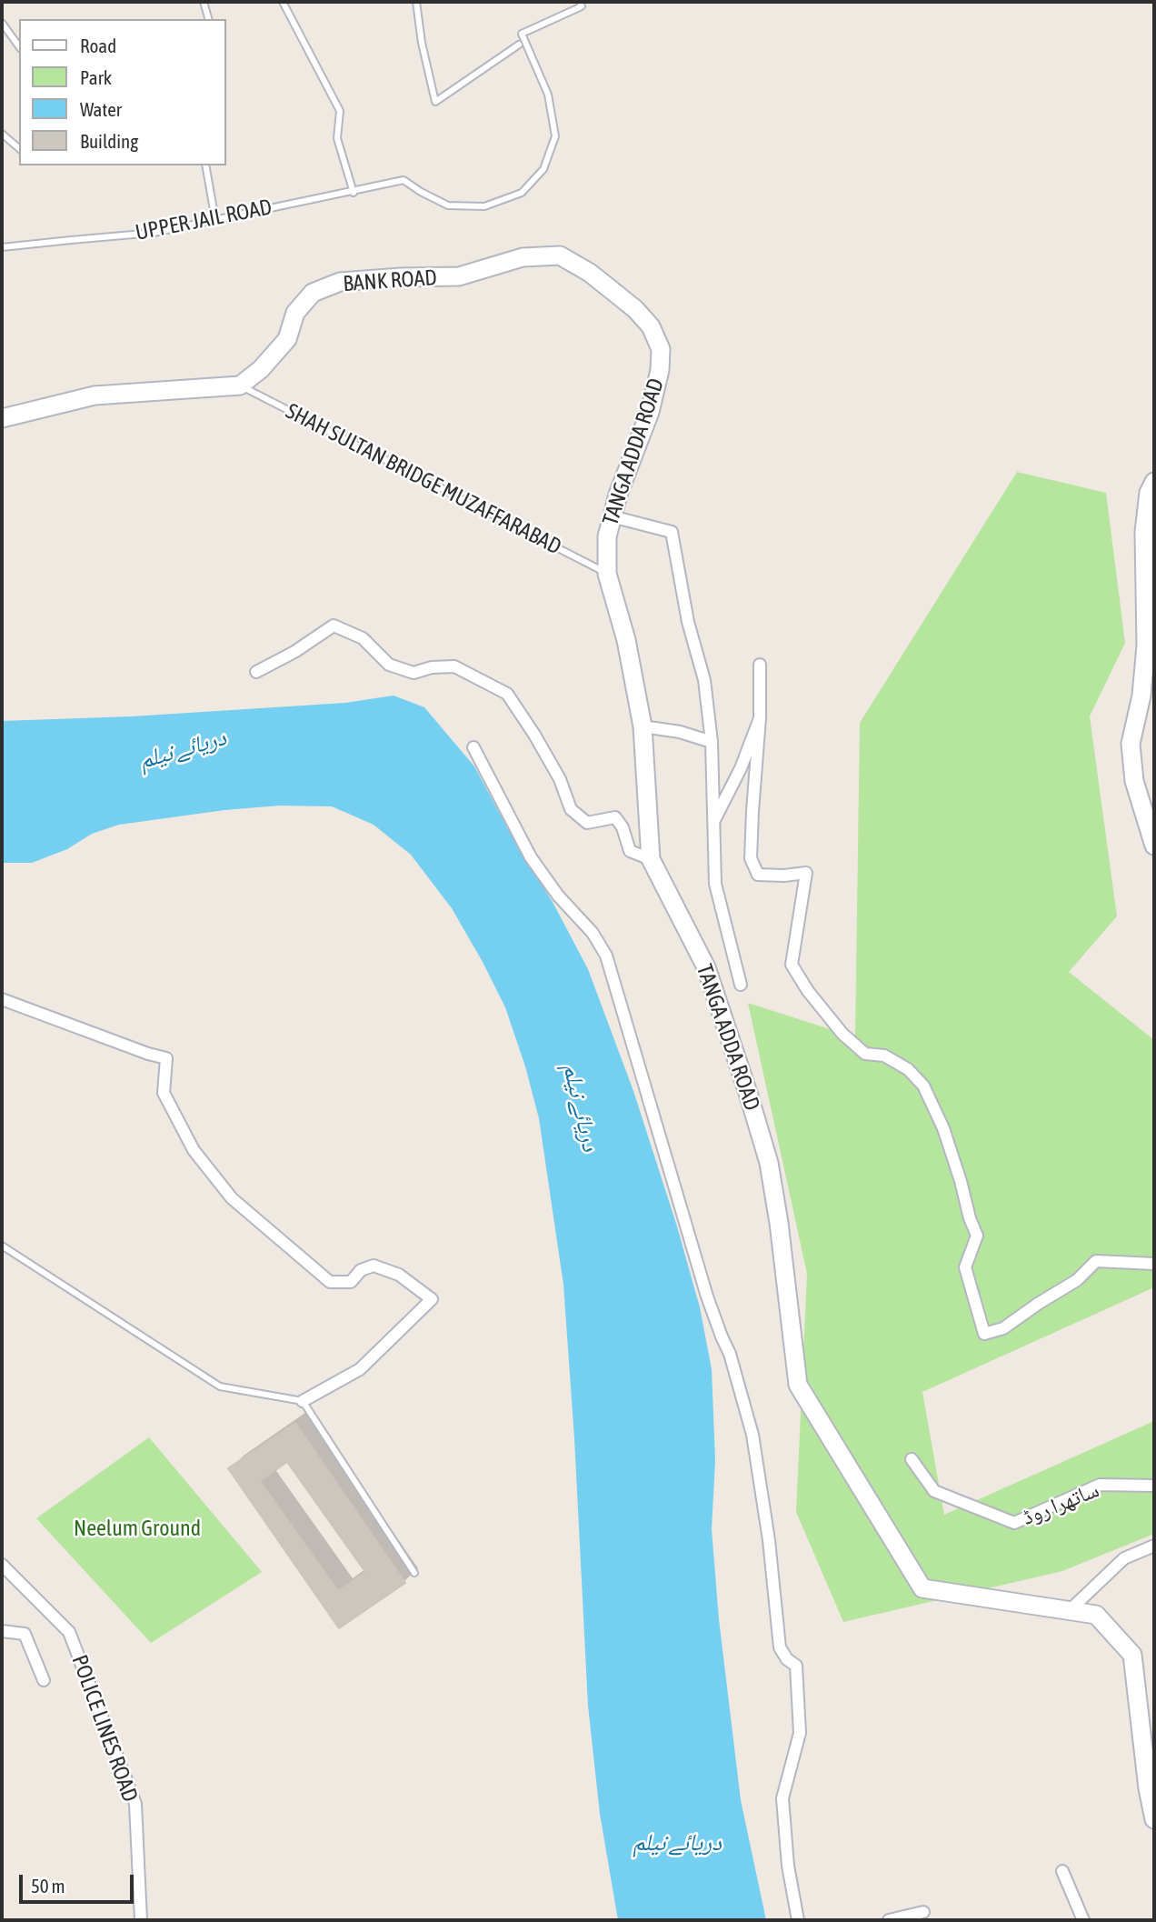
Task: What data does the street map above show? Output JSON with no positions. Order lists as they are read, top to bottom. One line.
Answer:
{"streets":{"main road":["BANK ROAD","TANGA ADDA ROAD"],"street":["ساتھرا روڈ","POLICE LINES ROAD"],"lane":["UPPER JAIL ROAD","SHAH SULTAN BRIDGE MUZAFFARABAD"]},"crossings":[["BANK ROAD","TANGA ADDA ROAD"],["BANK ROAD","SHAH SULTAN BRIDGE MUZAFFARABAD"],["TANGA ADDA ROAD","SHAH SULTAN BRIDGE MUZAFFARABAD"]],"water":["دریائے نیلم"],"parks":["Neelum Ground"],"legend":["Road","Park","Water","Building"],"scale_bar":"50 m"}
